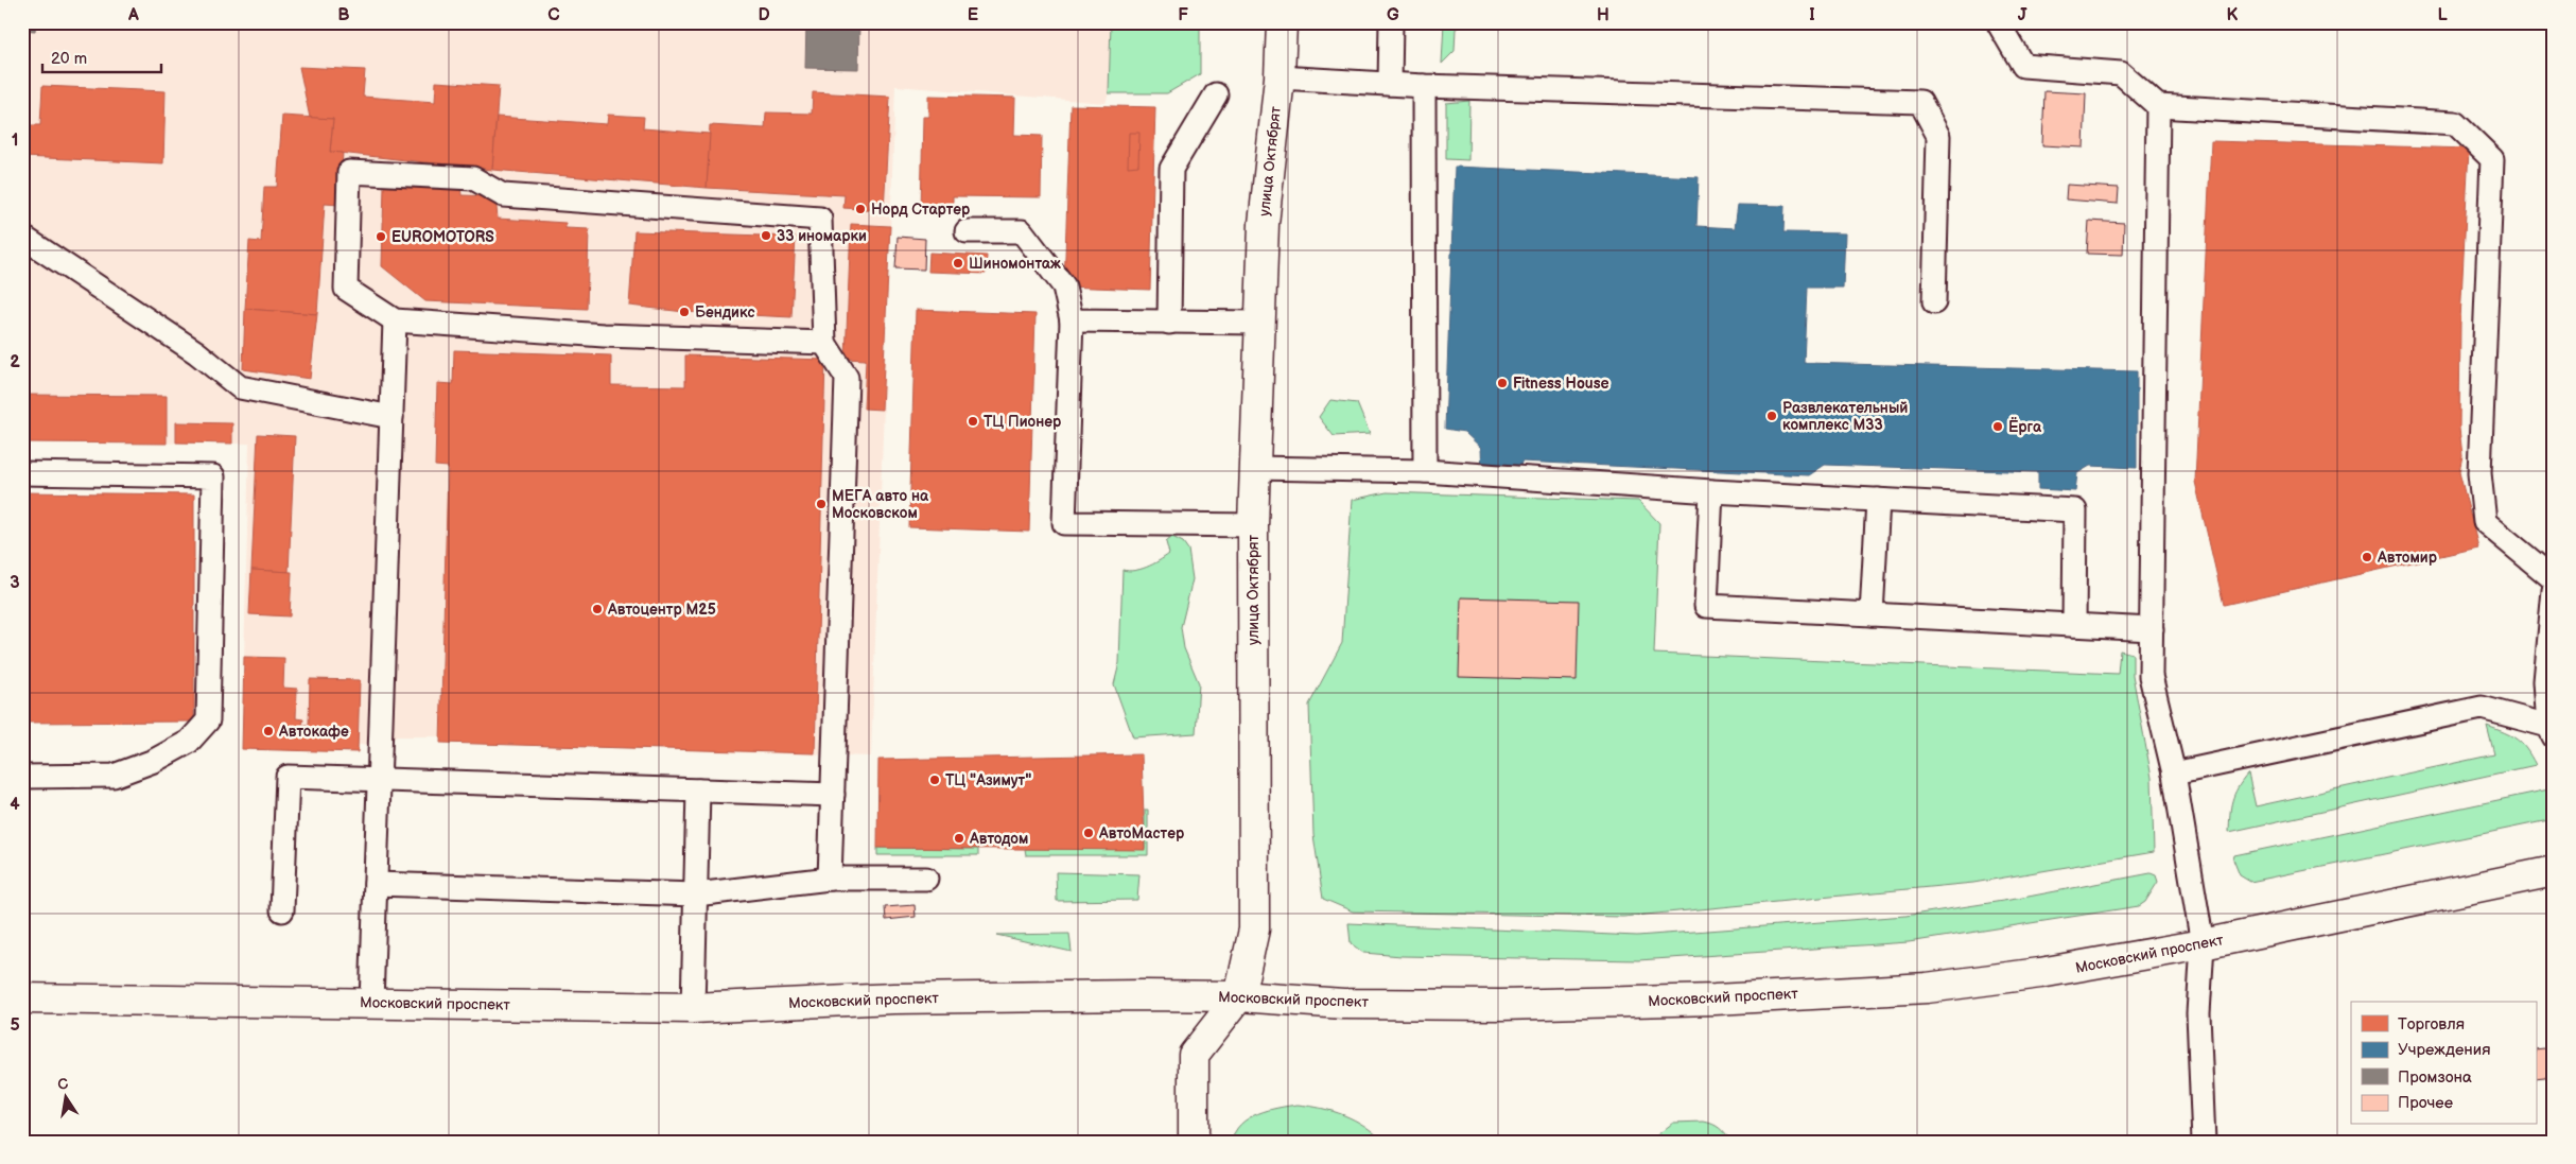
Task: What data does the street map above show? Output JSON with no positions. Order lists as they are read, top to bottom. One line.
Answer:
{"streets":{"main road":["улица Октябрят","Московский проспект"]},"crossings":[["улица Октябрят","Московский проспект"]],"places":["Норд Стартер","33 иномарки","EUROMOTORS","Шиномонтаж","Бендикс","Fitness House","Развлекательный комплекс М33","ТЦ Пионер","Ёрга","МЕГА авто на Московском","Автомир","Автоцентр М25","Автокафе","ТЦ \"Азимут\"","АвтоМастер","Автодом"],"legend":["Торговля","Учреждения","Промзона","Прочее"],"scale_bar":"20 m","north":"top","grid":{"columns":["A","B","C","D","E","F","G","H","I","J","K","L"],"rows":["1","2","3","4","5"]}}
